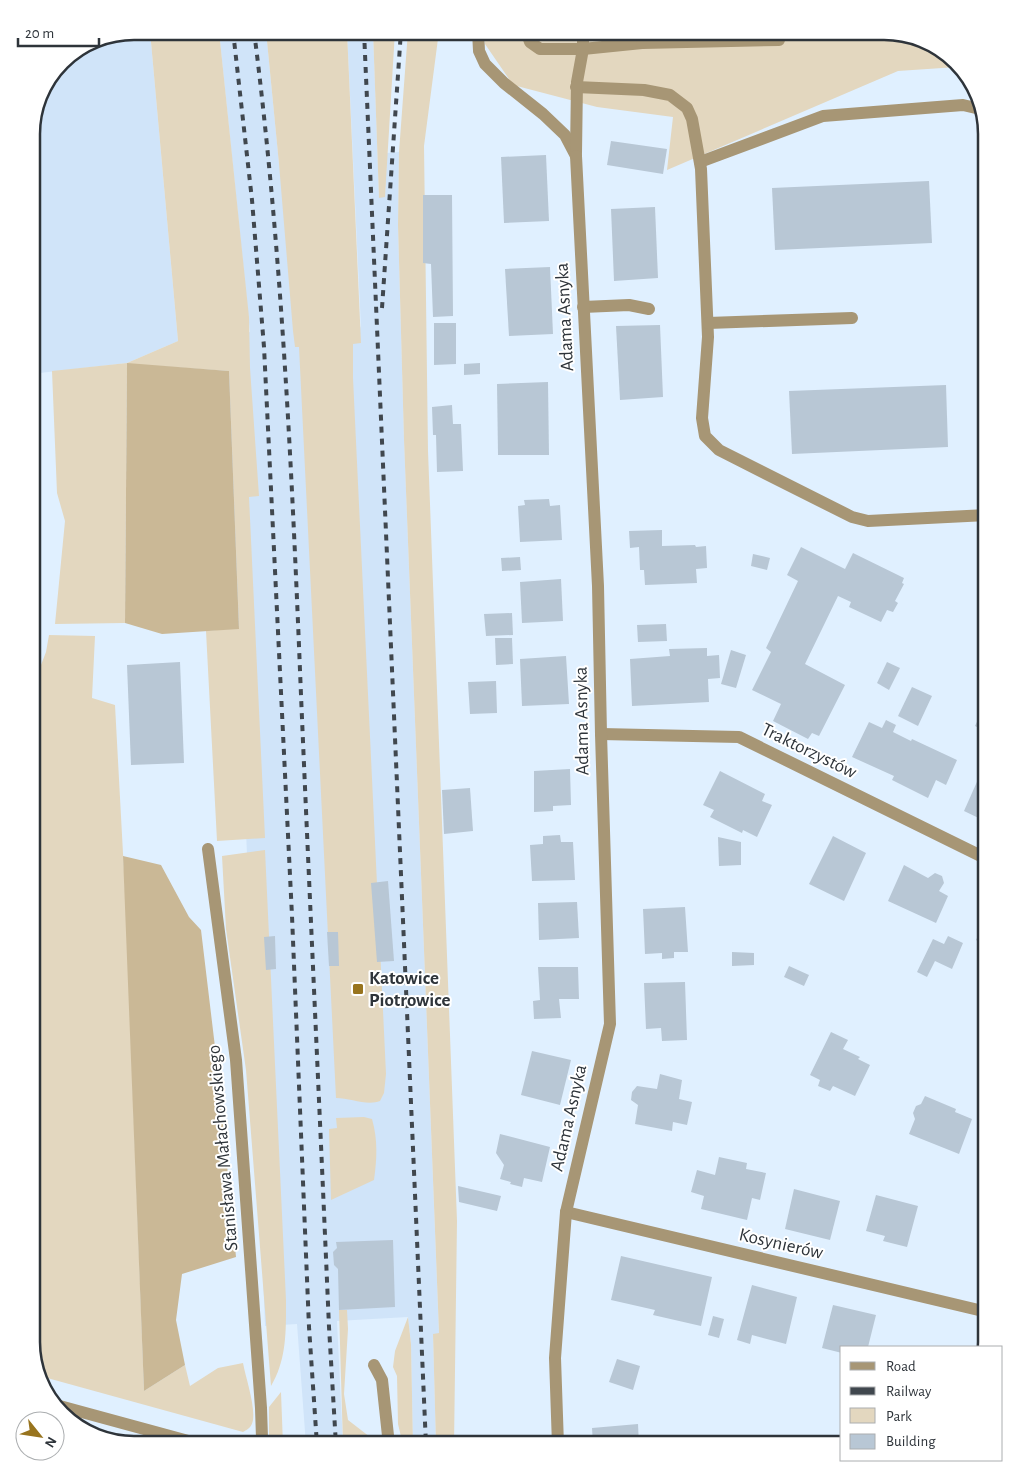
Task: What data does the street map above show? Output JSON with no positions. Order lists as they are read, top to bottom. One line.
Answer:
{"streets":{"street":["Adama Asnyka","Traktorzystów","Stanisława Małachowskiego","Kosynierów"]},"crossings":[["Adama Asnyka","Traktorzystów"],["Adama Asnyka","Kosynierów"]],"places":{"transit":["Katowice Piotrowice"]},"legend":["Road","Railway","Park","Building"],"scale_bar":"20 m","north":"bottom right"}
